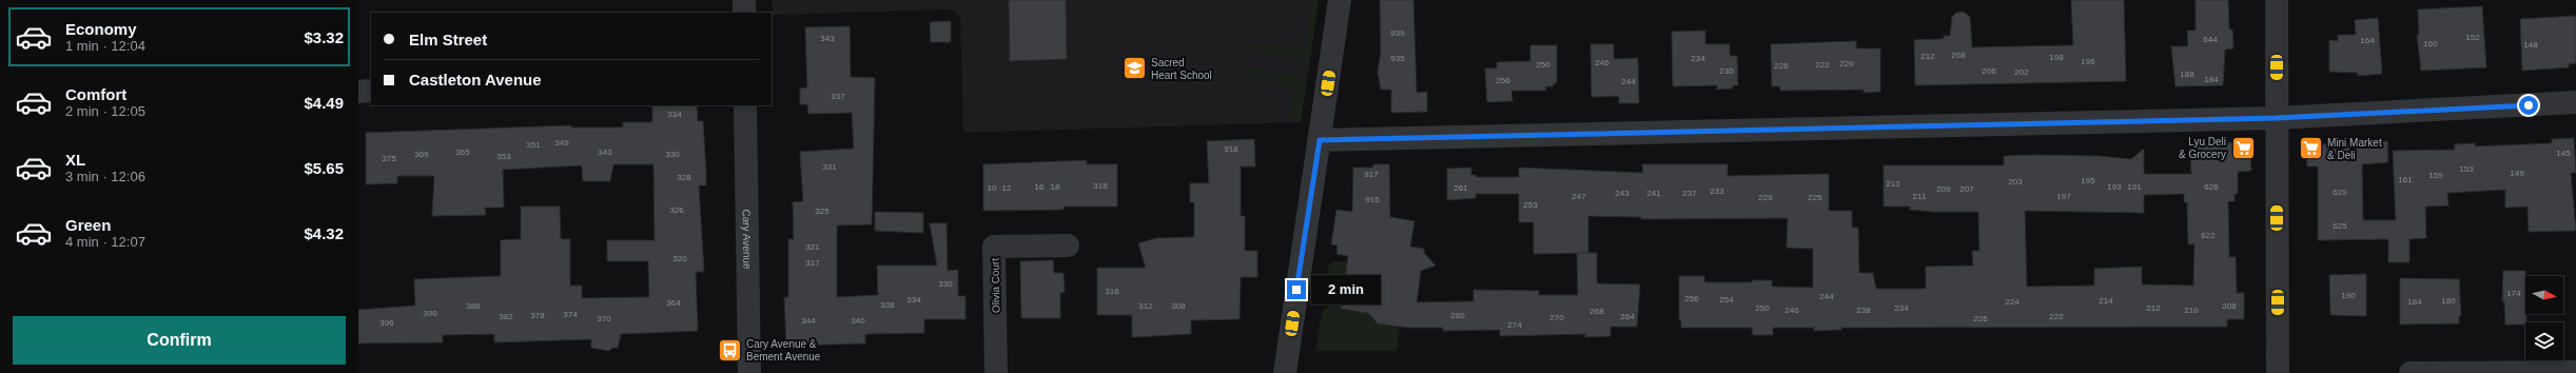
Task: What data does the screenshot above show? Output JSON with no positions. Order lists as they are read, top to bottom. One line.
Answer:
{"streets":{"street":["Cary Avenue","Olivia Court"]},"places":{"school or university":["Sacred Heart School"],"supermarket":["Lyu Deli & Grocery","Mini Market & Deli"],"bus stop":["Cary Avenue & Bement Avenue"]},"house_numbers":["939","152","343","644","164","160","148","208","212","198","935","234","196","246","220","250","222","226","230","206","202","188","184","256","244","337","334","349","351","918","365","343","145","369","330","353","375","331","153","149","917","159","328","161","195","203","213","318","16","18","193","191","626","10","12","261","209","207","233","629","243","241","237","247","211","197","229","225","915","253","326","325","625","622","321","320","317","330","316","174","190","244","256","334","254","214","180","224","184","364","338","386","312","308","208","250","234","212","246","238","210","268","390","374","378","280","382","264","222","270","370","226","344","340","396","274"],"north":"right","page":{"list":[{"name":"Economy","note":"1 min · 12:04","value":"$3.32"},{"name":"Comfort","note":"2 min · 12:05","value":"$4.49"},{"name":"XL","note":"3 min · 12:06","value":"$5.65"},{"name":"Green","note":"4 min · 12:07","value":"$4.32"}],"banner":["Elm Street","Castleton Avenue"],"bubble":"2 min","buttons":"Confirm"}}
